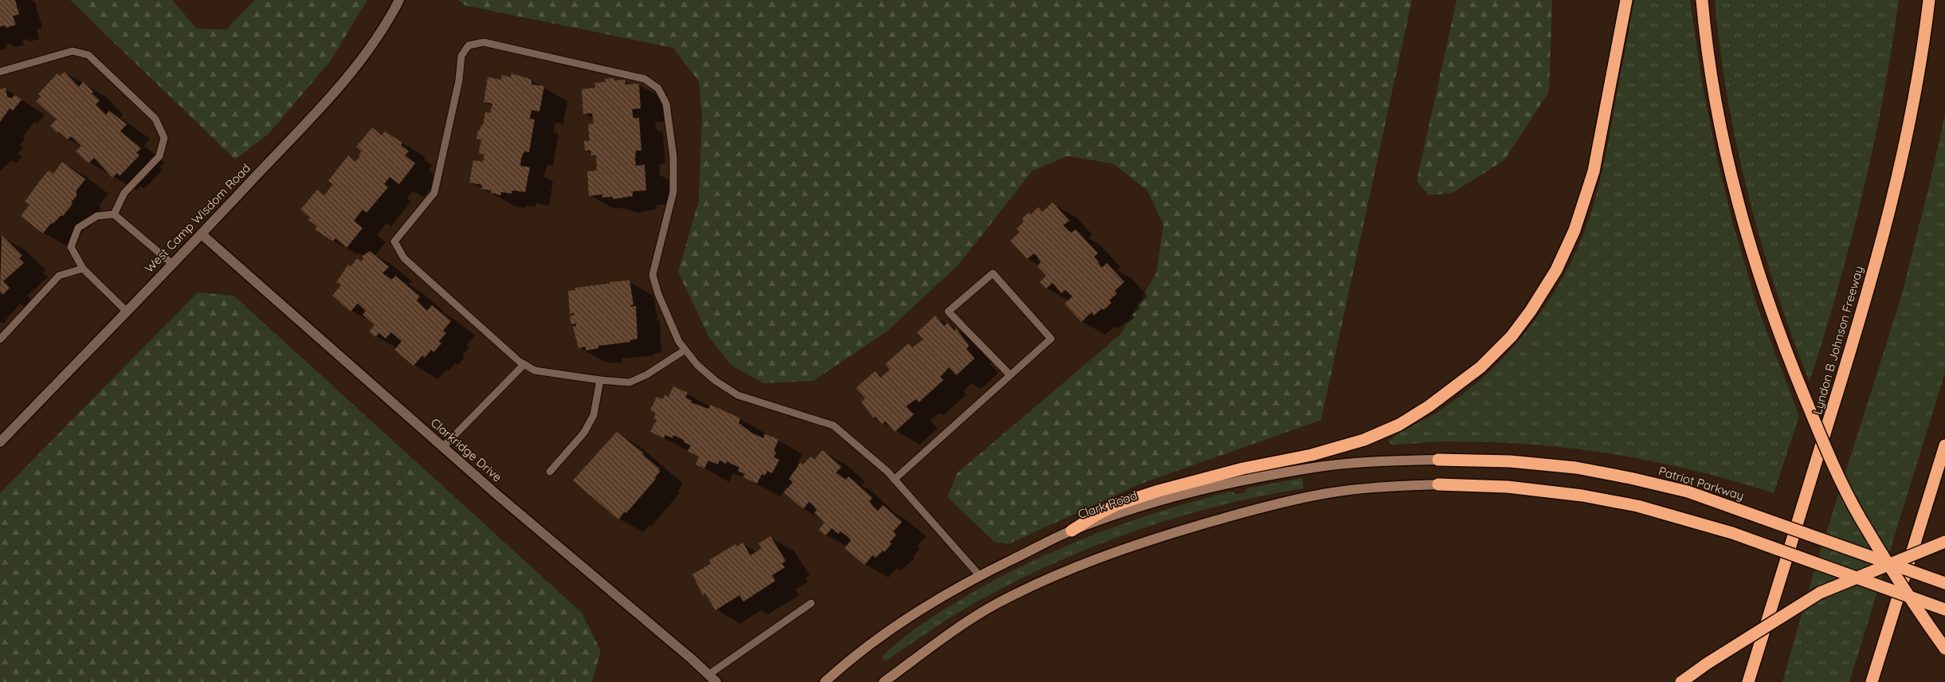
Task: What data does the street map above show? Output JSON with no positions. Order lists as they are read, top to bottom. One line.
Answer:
{"streets":{"highway":["Lyndon B Johnson Freeway","Patriot Parkway"],"main road":["Clark Road"],"street":["West Camp Wisdom Road","Clarkridge Drive"]},"crossings":[["West Camp Wisdom Road","Clarkridge Drive"],["Patriot Parkway","Clark Road"]]}
